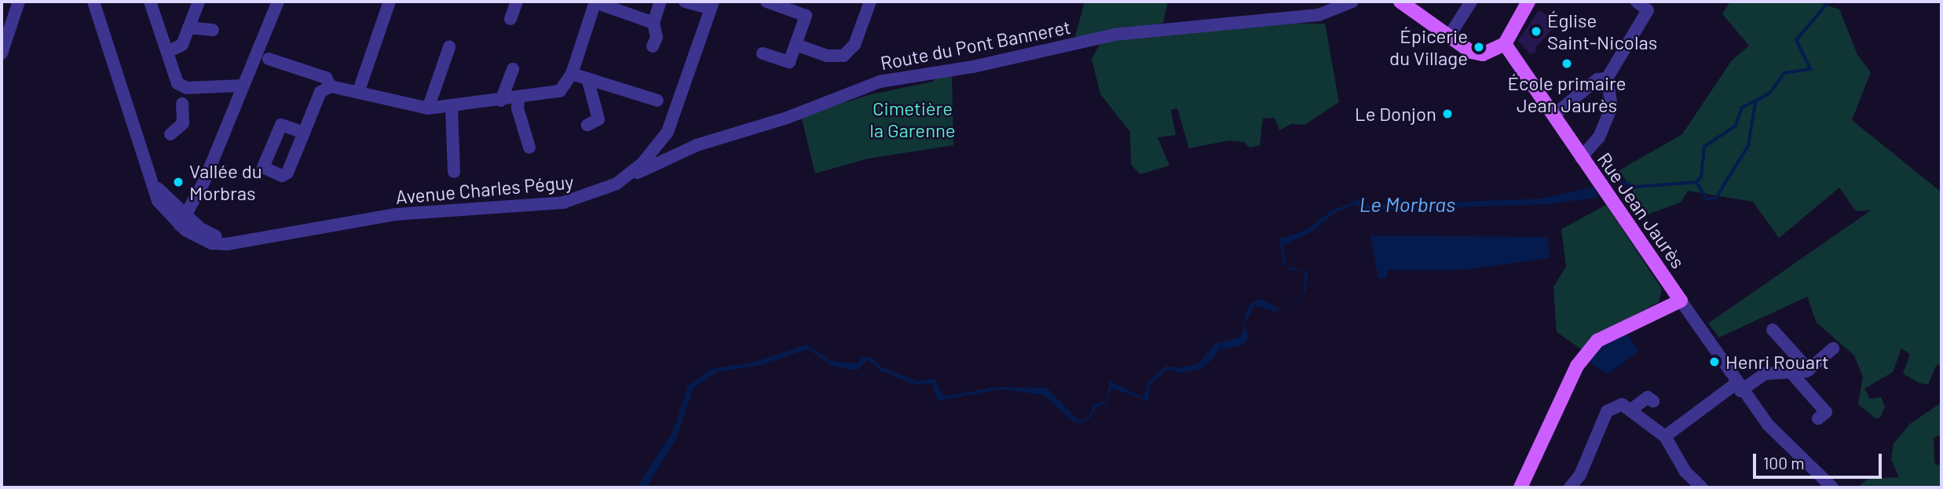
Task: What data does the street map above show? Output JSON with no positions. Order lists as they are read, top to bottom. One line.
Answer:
{"streets":{"main road":["Rue Jean Jaurès"],"street":["Route du Pont Banneret","Avenue Charles Péguy"]},"crossings":[["Route du Pont Banneret","Avenue Charles Péguy"]],"water":["Le Morbras"],"parks":["Cimetière la Garenne"],"places":["Église Saint-Nicolas","Épicerie du Village","École primaire Jean Jaurès","Le Donjon","Vallée du Morbras","Henri Rouart"],"scale_bar":"100 m"}
